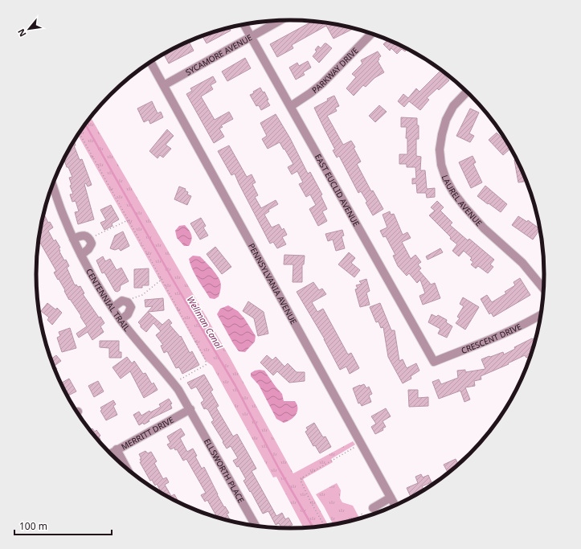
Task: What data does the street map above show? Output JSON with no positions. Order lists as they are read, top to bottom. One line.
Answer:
{"streets":{"street":["SYCAMORE AVENUE","PARKWAY DRIVE","EAST EUCLID AVENUE","LAUREL AVENUE","PENNSYLVANIA AVENUE","CENTENNIAL TRAIL","CRESCENT DRIVE","MERRITT DRIVE","ELLSWORTH PLACE"]},"crossings":[["SYCAMORE AVENUE","EAST EUCLID AVENUE"],["SYCAMORE AVENUE","PENNSYLVANIA AVENUE"],["PARKWAY DRIVE","EAST EUCLID AVENUE"],["EAST EUCLID AVENUE","CRESCENT DRIVE"],["CENTENNIAL TRAIL","MERRITT DRIVE"],["CENTENNIAL TRAIL","ELLSWORTH PLACE"],["MERRITT DRIVE","ELLSWORTH PLACE"]],"water":["Wellman Canal"],"scale_bar":"100 m","north":"bottom left"}
